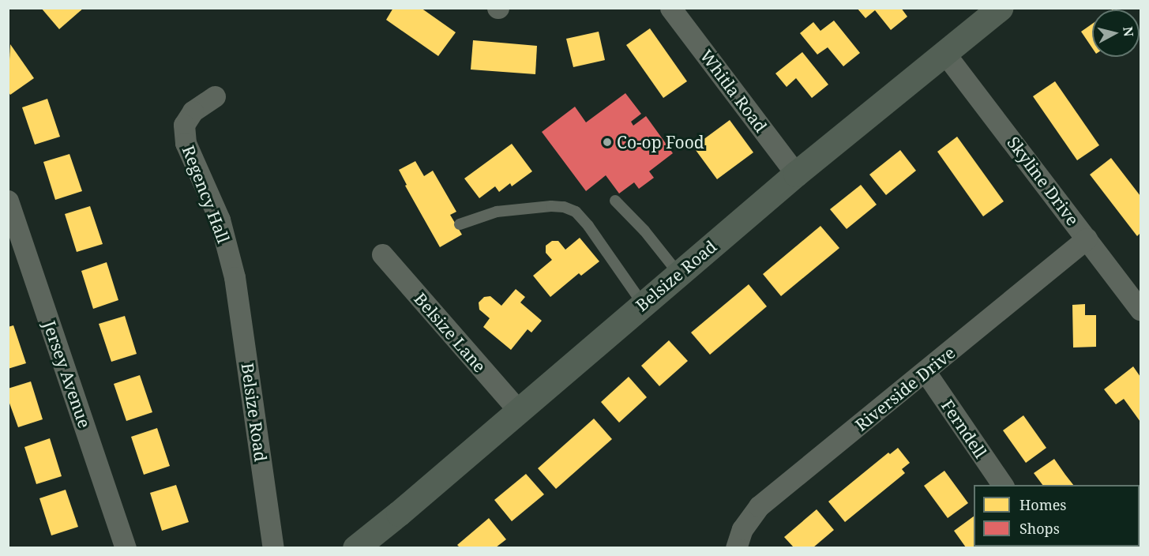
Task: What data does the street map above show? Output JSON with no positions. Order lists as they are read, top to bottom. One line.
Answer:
{"streets":{"street":["Whitla Road","Skyline Drive","Regency Hall","Belsize Road","Belsize Lane","Jersey Avenue","Riverside Drive","Ferndell"]},"crossings":[["Whitla Road","Belsize Road"],["Skyline Drive","Belsize Road"],["Skyline Drive","Riverside Drive"],["Regency Hall","Belsize Road"],["Belsize Road","Belsize Lane"],["Riverside Drive","Ferndell"]],"places":["Co-op Food"],"legend":["Homes","Shops"],"north":"right"}
